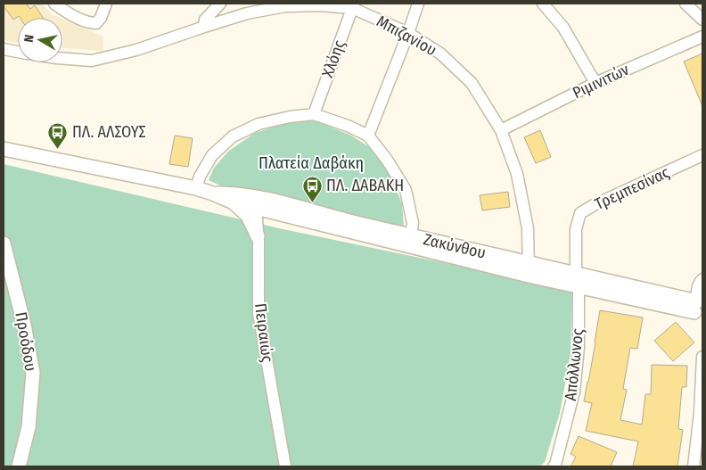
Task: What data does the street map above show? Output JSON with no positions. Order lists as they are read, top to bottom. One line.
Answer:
{"streets":{"street":["Μπιζανίου","Χλόης","Ριμινιτών","Τρεμπεσίνας","Ζακύνθου","Πειραιώς","Προόδου","Απόλλωνος"]},"crossings":[["Μπιζανίου","Χλόης"],["Μπιζανίου","Ριμινιτών"],["Μπιζανίου","Ζακύνθου"],["Τρεμπεσίνας","Ζακύνθου"],["Τρεμπεσίνας","Απόλλωνος"],["Ζακύνθου","Πειραιώς"],["Ζακύνθου","Απόλλωνος"]],"parks":["Πλατεία Δαβάκη"],"places":{"bus stop":["ΠΛ. ΑΛΣΟΥΣ","ΠΛ. ΔΑΒΑΚΗ"]},"north":"left"}
